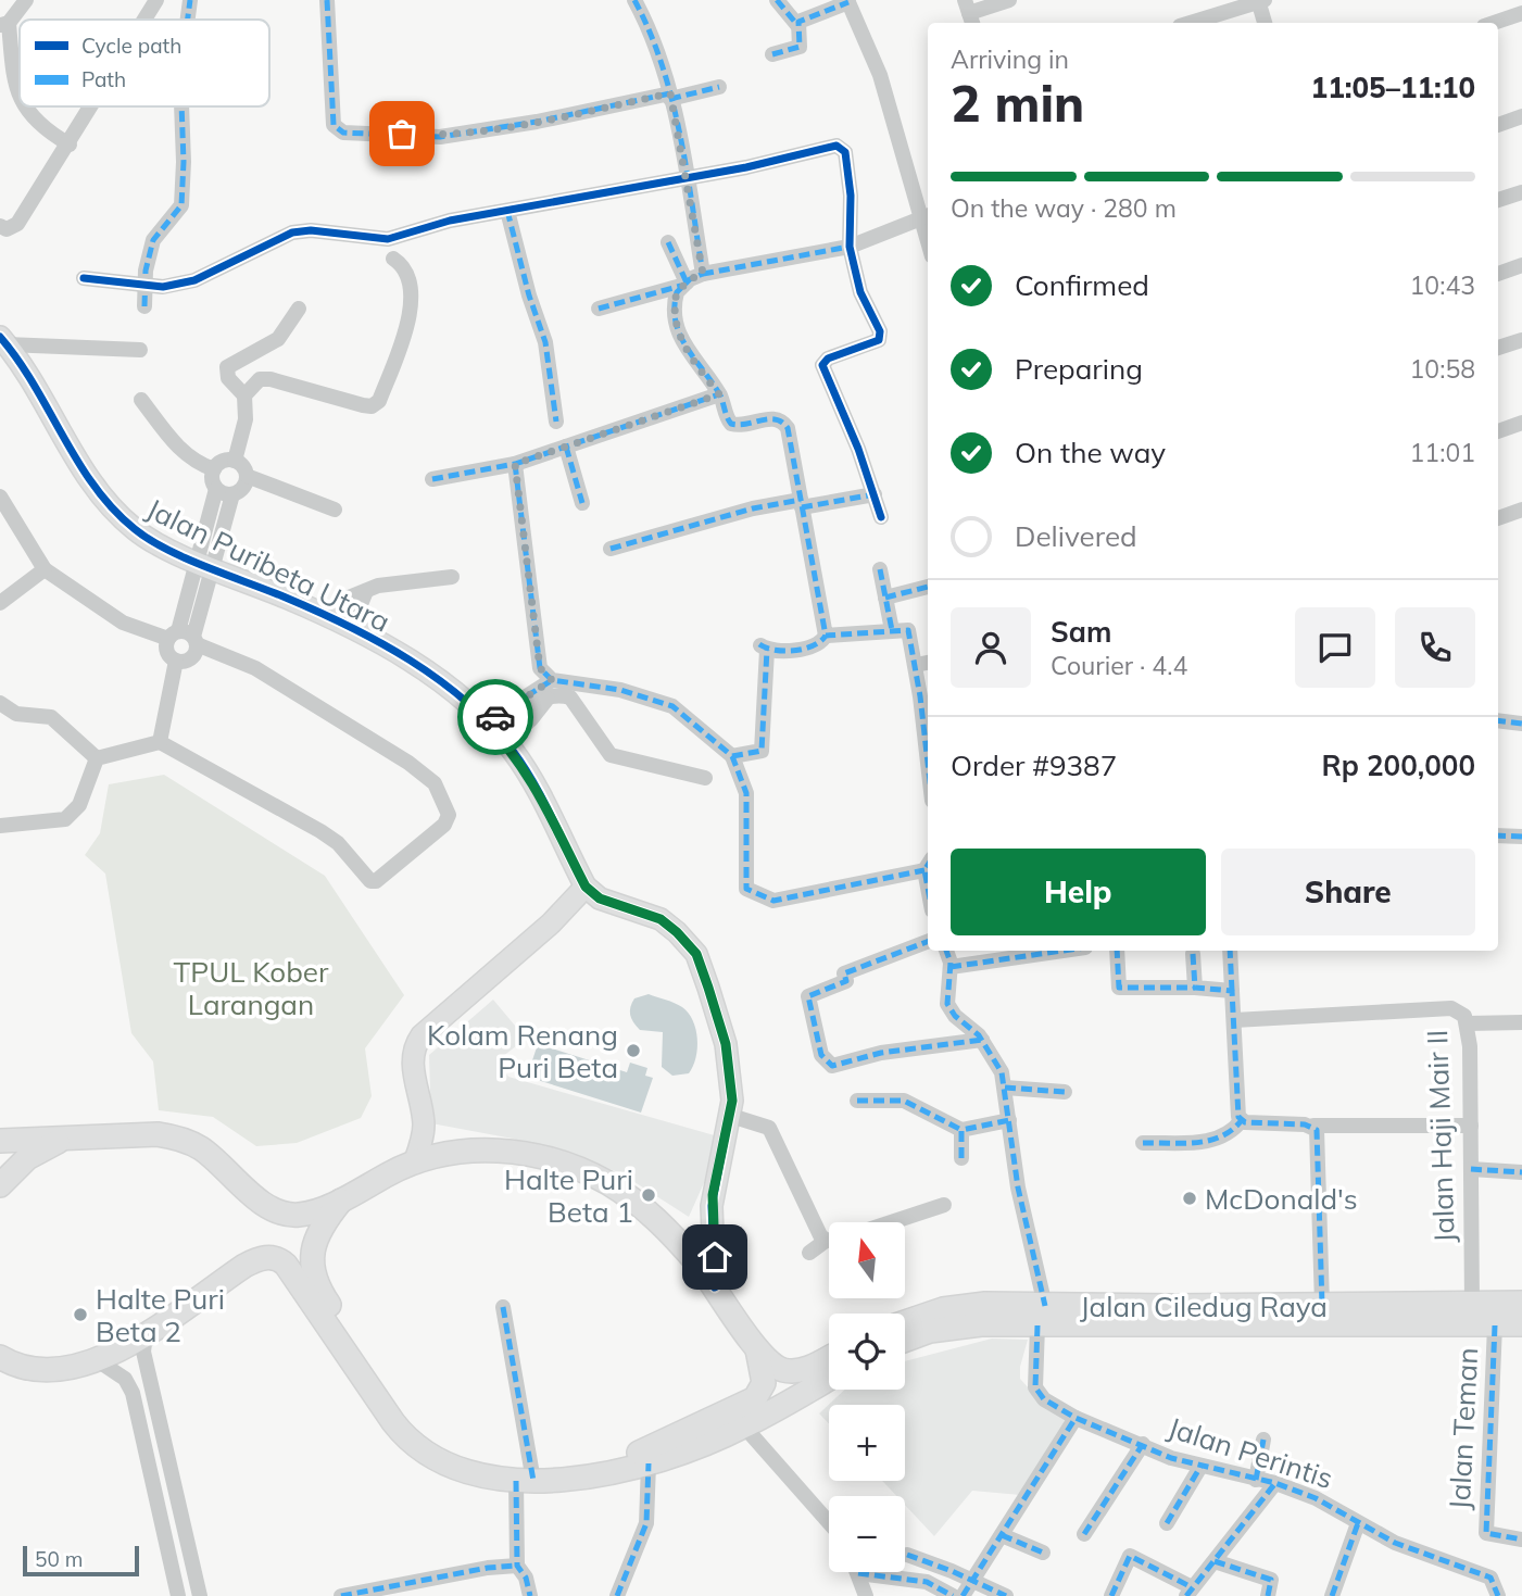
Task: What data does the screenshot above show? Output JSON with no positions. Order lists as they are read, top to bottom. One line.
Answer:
{"streets":{"main road":["Jalan Ciledug Raya"],"street":["Jalan Puribeta Utara","Jalan Haji Mair II","Jalan Teman","Jalan Perintis"]},"crossings":[["Jalan Haji Mair II","Jalan Ciledug Raya"],["Jalan Ciledug Raya","Jalan Teman"],["Jalan Ciledug Raya","Jalan Perintis"]],"parks":["TPUL Kober Larangan"],"places":["Kolam Renang Puri Beta","Halte Puri Beta 1","McDonald's","Halte Puri Beta 2"],"legend":["Cycle path","Path"],"scale_bar":"50 m","north":"top","page":{"heading":["2 min","Arriving in","11:05–11:10"],"panel":["Sam","Courier · 4.4","Order #9387","Rp 200,000"],"bar":"On the way · 280 m","list":[["Confirmed","10:43"],["Preparing","10:58"],["On the way","11:01"],"Delivered"],"buttons":["Help","Share"],"map_buttons":["+","−"],"scale":"50 m"}}
